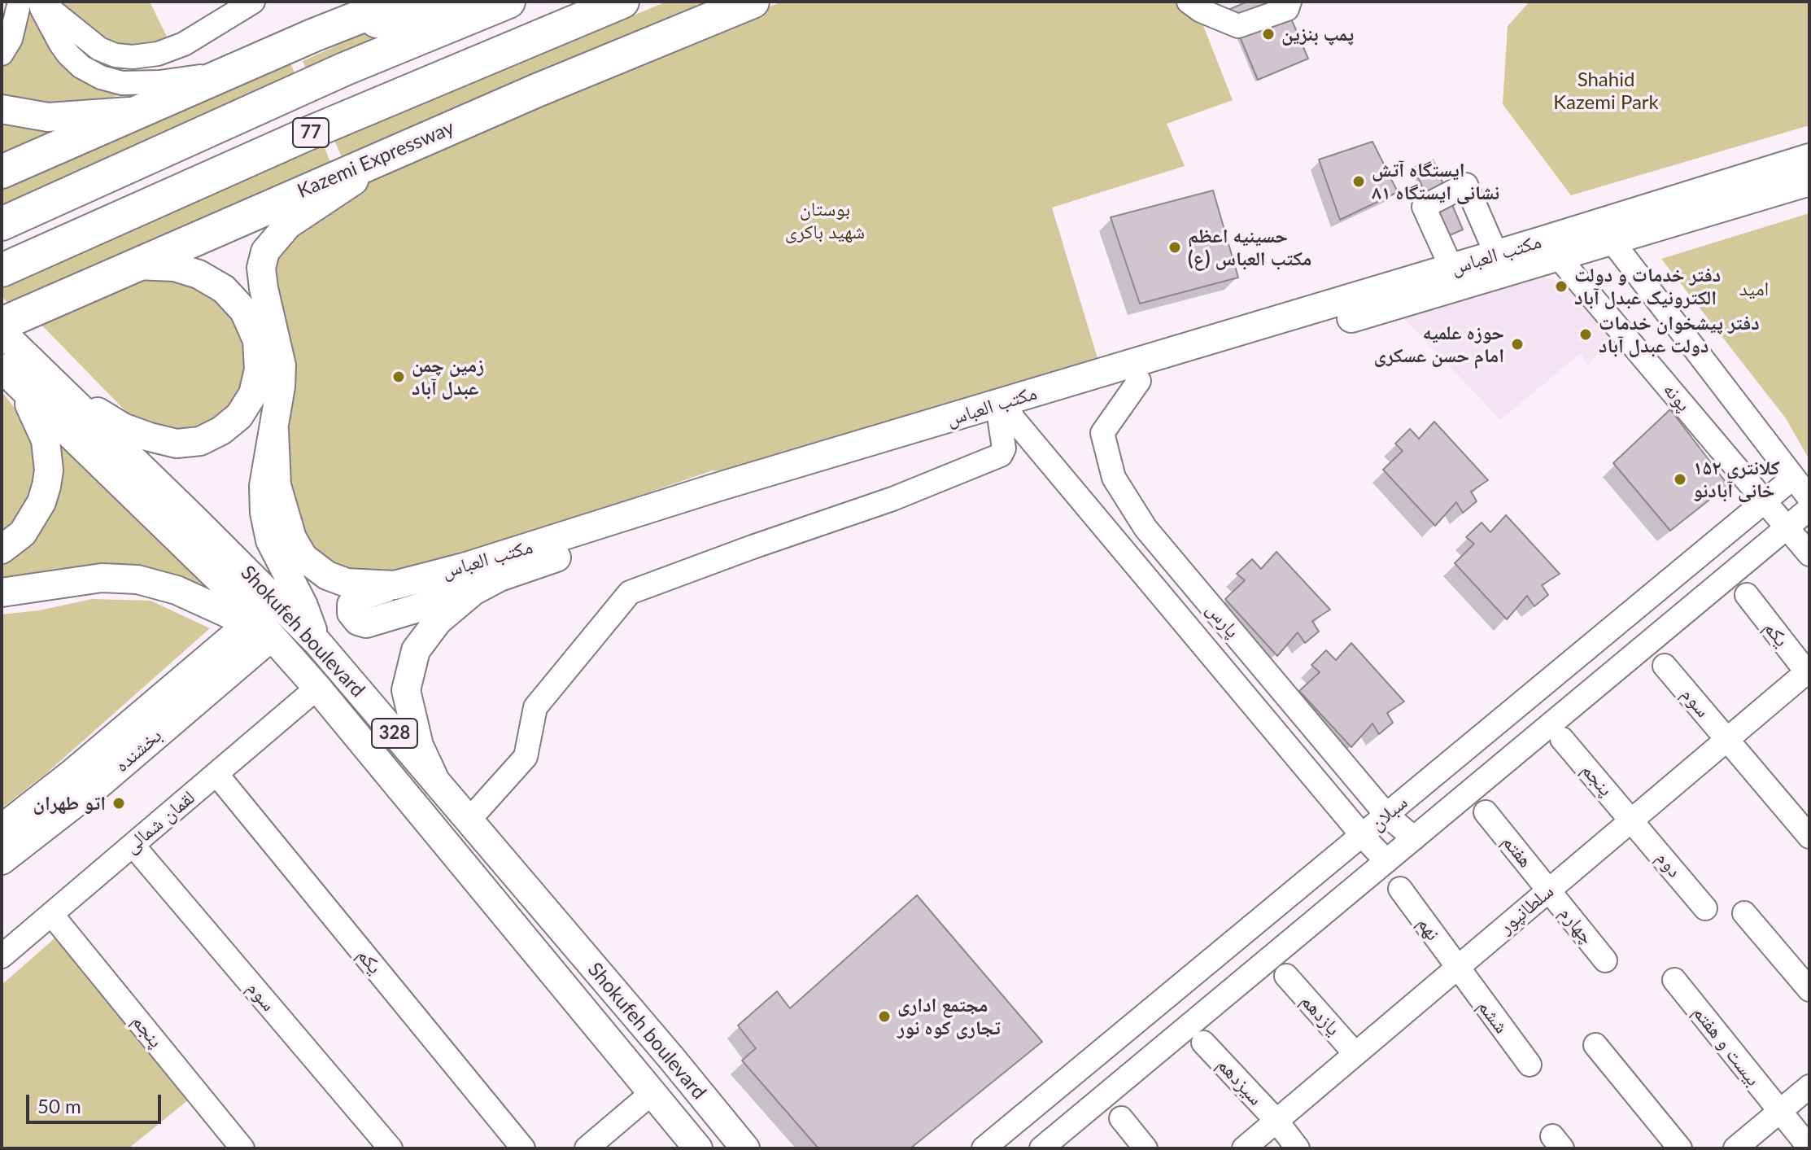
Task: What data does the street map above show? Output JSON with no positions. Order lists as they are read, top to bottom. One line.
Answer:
{"streets":{"highway":["77","Kazemi Expressway"],"main road":["مکتب العباس","Shokufeh boulevard","328","بخشنده"],"street":["پونه","پارس","یکم","سوم","پنجم","سبلان","لقمان شمالی","هفتم","دوم","سلطانپور","چهارم","نهم","یازدهم","ششم","بیست و هفتم","سیزدهم"]},"crossings":[["Kazemi Expressway","Shokufeh boulevard"],["مکتب العباس","پونه"],["مکتب العباس","پارس"],["مکتب العباس","Shokufeh boulevard"],["پونه","سبلان"],["پارس","سبلان"],["Shokufeh boulevard","بخشنده"],["Shokufeh boulevard","لقمان شمالی"],["یکم","لقمان شمالی"],["یکم","سلطانپور"],["سوم","لقمان شمالی"],["سوم","سلطانپور"],["پنجم","لقمان شمالی"],["پنجم","دوم"],["پنجم","سلطانپور"],["هفتم","سلطانپور"],["هفتم","چهارم"],["دوم","سلطانپور"],["سلطانپور","چهارم"],["سلطانپور","نهم"],["سلطانپور","یازدهم"],["سلطانپور","ششم"],["سلطانپور","سیزدهم"],["نهم","ششم"]],"parks":["Shahid Kazemi Park","بوستان شهید باکری","امید"],"places":["پمپ بنزین","ایستگاه آتش نشانی ایستگاه ۸۱","حسینیه اعظم مکتب العباس (ع)","دفتر خدمات و دولت الکترونیک عبدل آباد","دفتر پیشخوان خدمات دولت عبدل آباد","حوزه علمیه امام حسن عسکری","زمین چمن عبدل آباد","کلانتری ۱۵۲ خانی آبادنو","اتو طهران","مجتمع اداری تجاری کوه نور"],"scale_bar":"50 m"}
